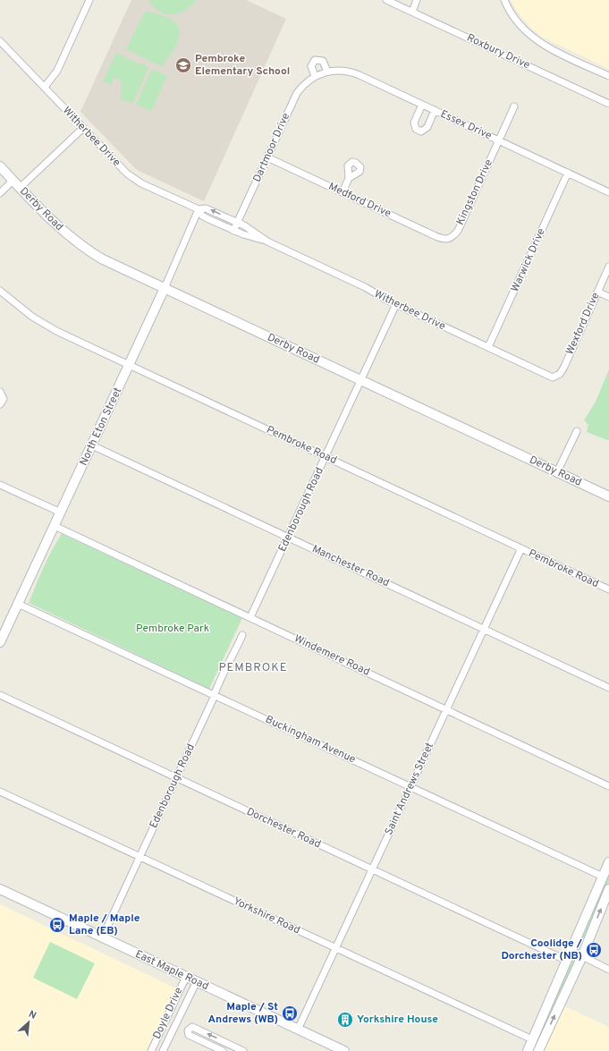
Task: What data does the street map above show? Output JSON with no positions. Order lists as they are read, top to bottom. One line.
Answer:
{"streets":{"street":["Roxbury Drive","Essex Drive","Witherbee Drive","Dartmoor Drive","Kingston Drive","Medford Drive","Derby Road","Warwick Drive","Wexford Drive","North Eton Street","Pembroke Road","Edenborough Road","Manchester Road","Windemere Road","Buckingham Avenue","Saint Andrews Street","Dorchester Road","Yorkshire Road","East Maple Road","Doyle Drive"]},"crossings":[["Essex Drive","Dartmoor Drive"],["Essex Drive","Kingston Drive"],["Essex Drive","Warwick Drive"],["Witherbee Drive","Dartmoor Drive"],["Witherbee Drive","Warwick Drive"],["Witherbee Drive","Wexford Drive"],["Witherbee Drive","North Eton Street"],["Witherbee Drive","Edenborough Road"],["Dartmoor Drive","Medford Drive"],["Kingston Drive","Medford Drive"],["Derby Road","North Eton Street"],["Derby Road","Edenborough Road"],["North Eton Street","Pembroke Road"],["North Eton Street","Manchester Road"],["North Eton Street","Windemere Road"],["North Eton Street","Buckingham Avenue"],["Pembroke Road","Edenborough Road"],["Pembroke Road","Saint Andrews Street"],["Edenborough Road","Manchester Road"],["Edenborough Road","Windemere Road"],["Edenborough Road","Buckingham Avenue"],["Edenborough Road","Dorchester Road"],["Edenborough Road","Yorkshire Road"],["Edenborough Road","East Maple Road"],["Manchester Road","Saint Andrews Street"],["Windemere Road","Saint Andrews Street"],["Buckingham Avenue","Saint Andrews Street"],["Saint Andrews Street","Dorchester Road"],["Saint Andrews Street","Yorkshire Road"],["Saint Andrews Street","East Maple Road"],["East Maple Road","Doyle Drive"]],"districts":["PEMBROKE"],"parks":["Pembroke Park"],"places":{"school or university":["Pembroke Elementary School"],"bus stop":["Maple / Maple Lane (EB)","Coolidge / Dorchester (NB)","Maple / St Andrews (WB)"],"building":["Yorkshire House"]},"north":"top right"}
